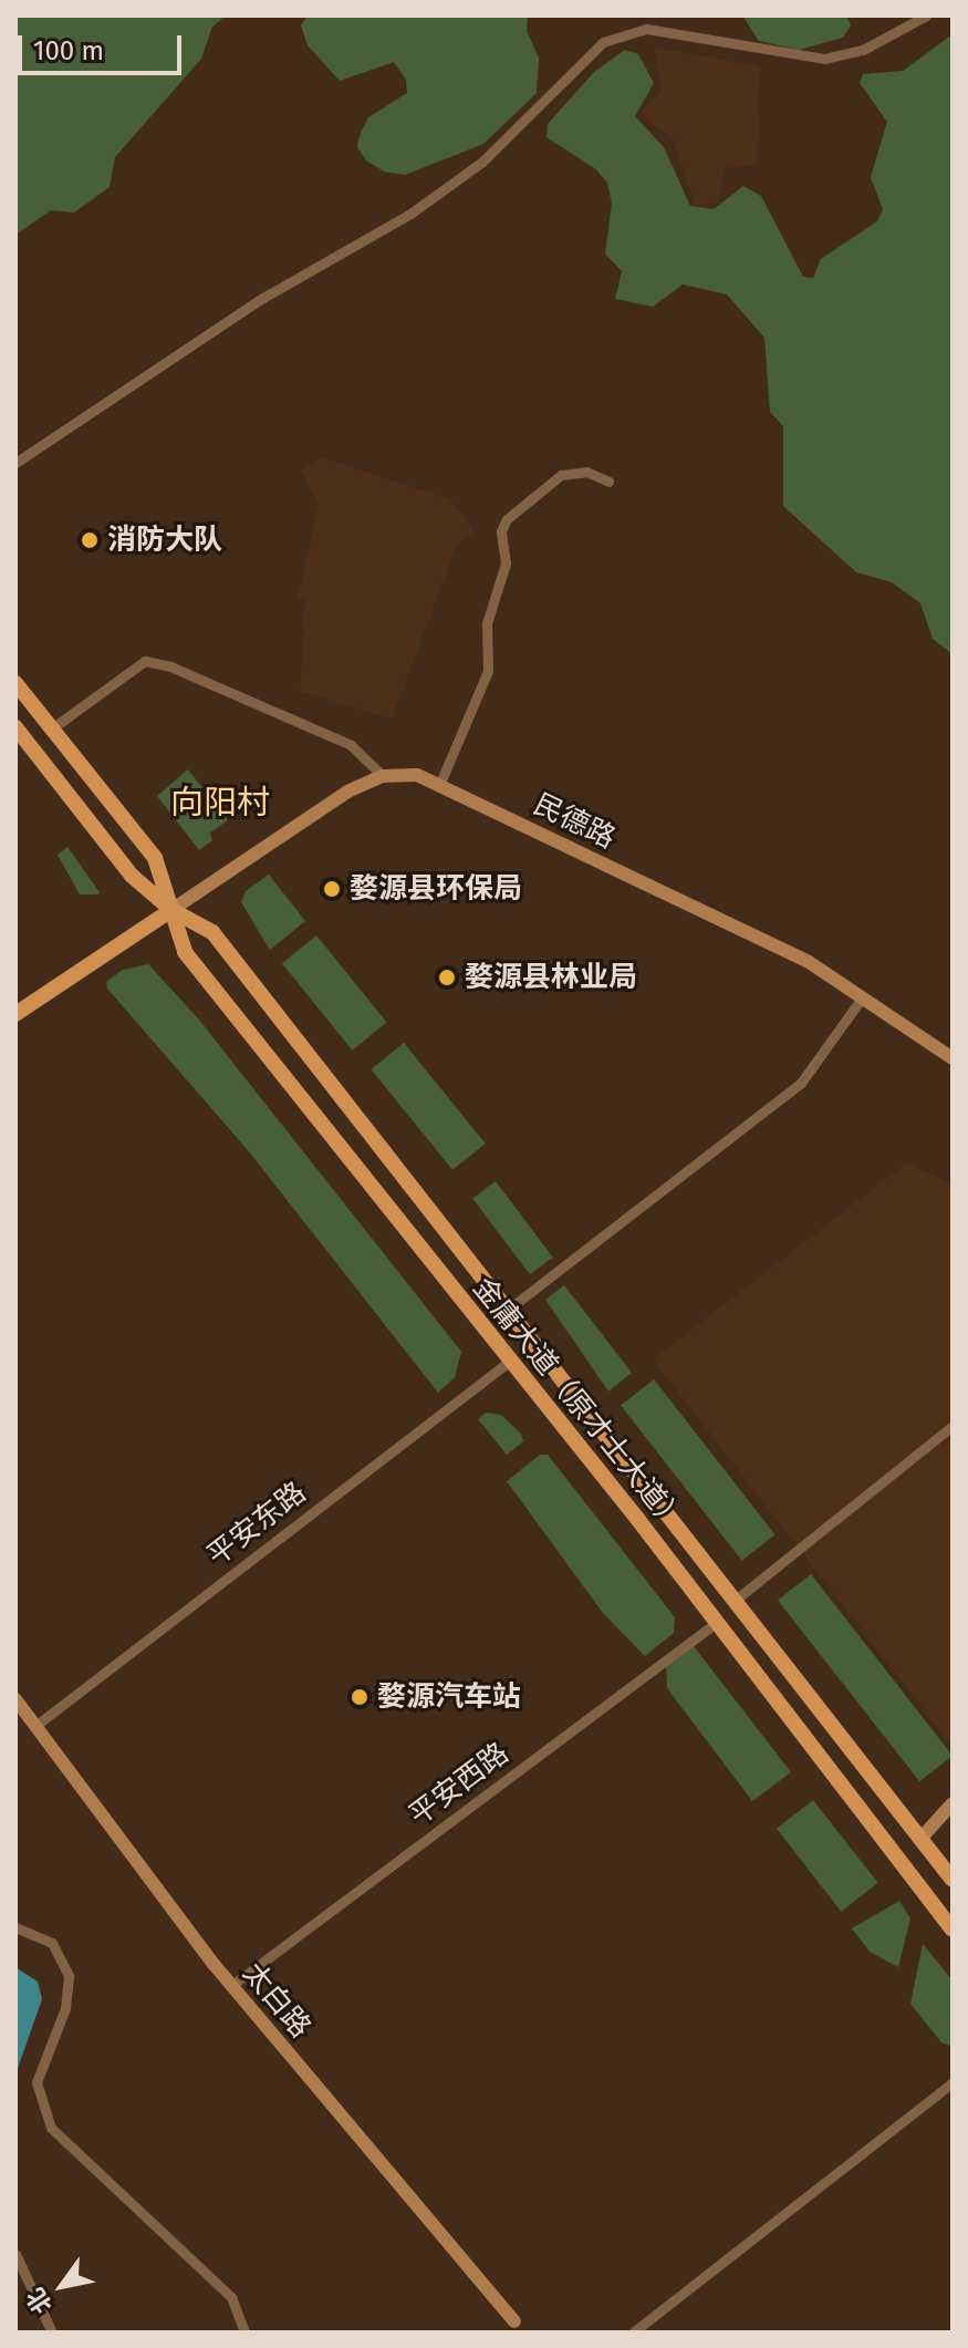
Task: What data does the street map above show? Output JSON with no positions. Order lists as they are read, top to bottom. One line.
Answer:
{"streets":{"main road":["金庸大道（原才士大道）"],"street":["民德路","平安东路","平安西路","太白路"]},"crossings":[["民德路","金庸大道（原才士大道）"],["金庸大道（原才士大道）","平安东路"],["金庸大道（原才士大道）","平安西路"],["平安东路","太白路"],["平安西路","太白路"]],"districts":["向阳村"],"places":["消防大队","婺源县环保局","婺源县林业局","婺源汽车站"],"scale_bar":"100 m","north":"bottom left"}
